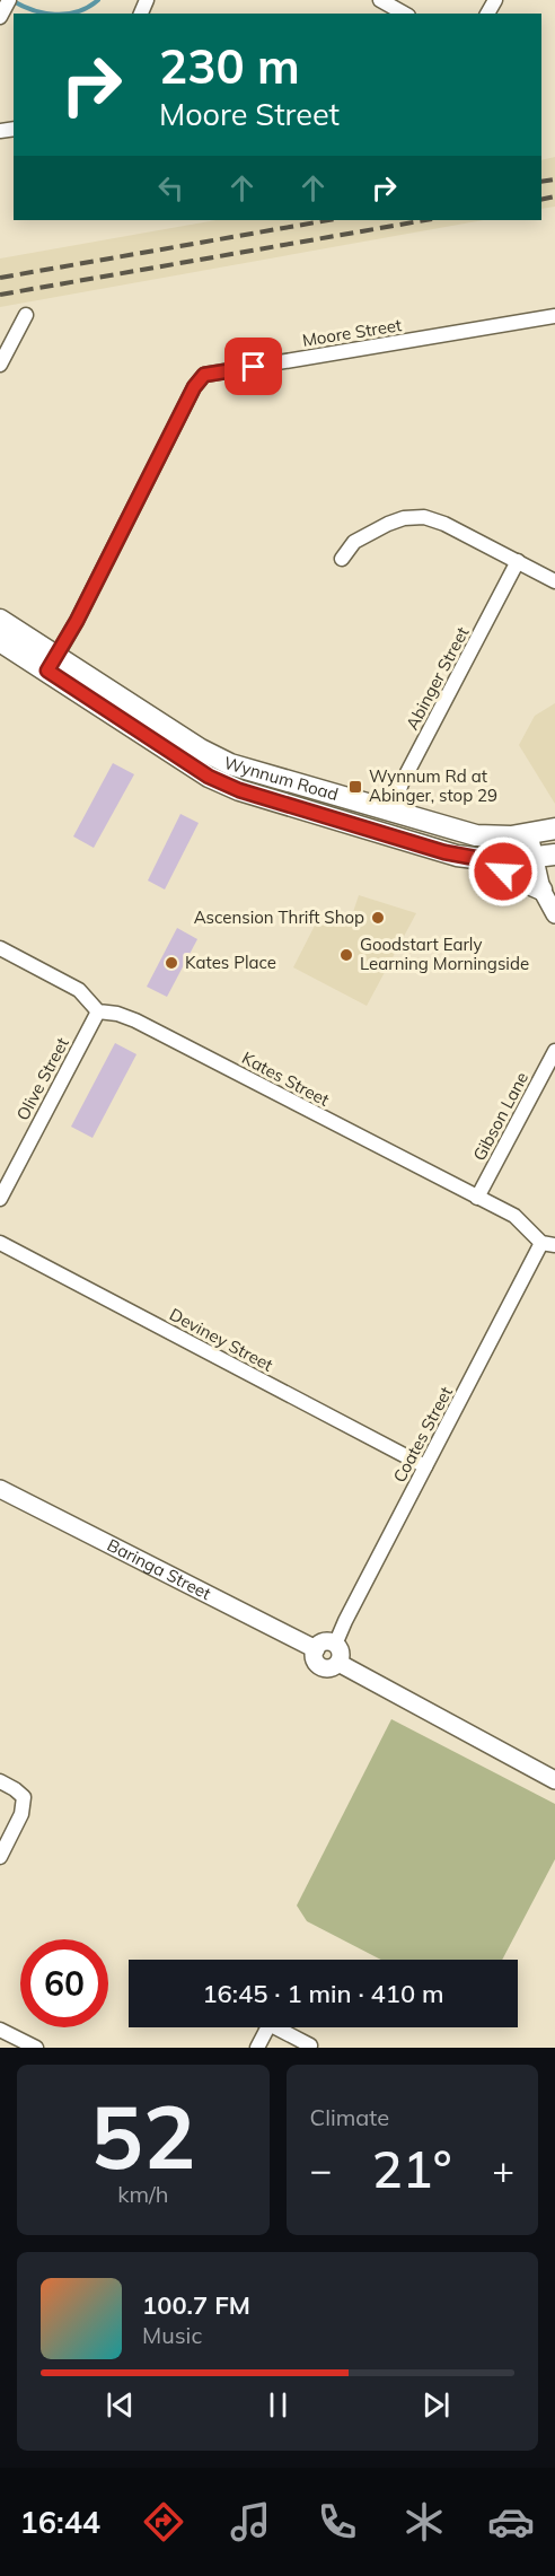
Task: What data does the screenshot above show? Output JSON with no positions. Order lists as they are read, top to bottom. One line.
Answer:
{"streets":{"main road":["Wynnum Road"],"street":["Moore Street","Abinger Street","Olive Street","Kates Street","Gibson Lane","Deviney Street","Coates Street","Baringa Street"]},"crossings":[["Moore Street","Wynnum Road"],["Abinger Street","Wynnum Road"],["Olive Street","Kates Street"],["Kates Street","Gibson Lane"],["Kates Street","Coates Street"],["Deviney Street","Coates Street"],["Coates Street","Baringa Street"]],"places":{"transit":["Wynnum Rd at Abinger, stop 29"],"other":["Ascension Thrift Shop","Goodstart Early Learning Morningside","Kates Place"]},"page":{"turn":["230 m","Moore Street"],"limit":"60","trip":"16:45 · 1 min · 410 m","tile":[["52","km/h"],"Climate"],"heat":["−","21°","+"],"song":["100.7 FM","Music"],"tabs":"16:44"}}
